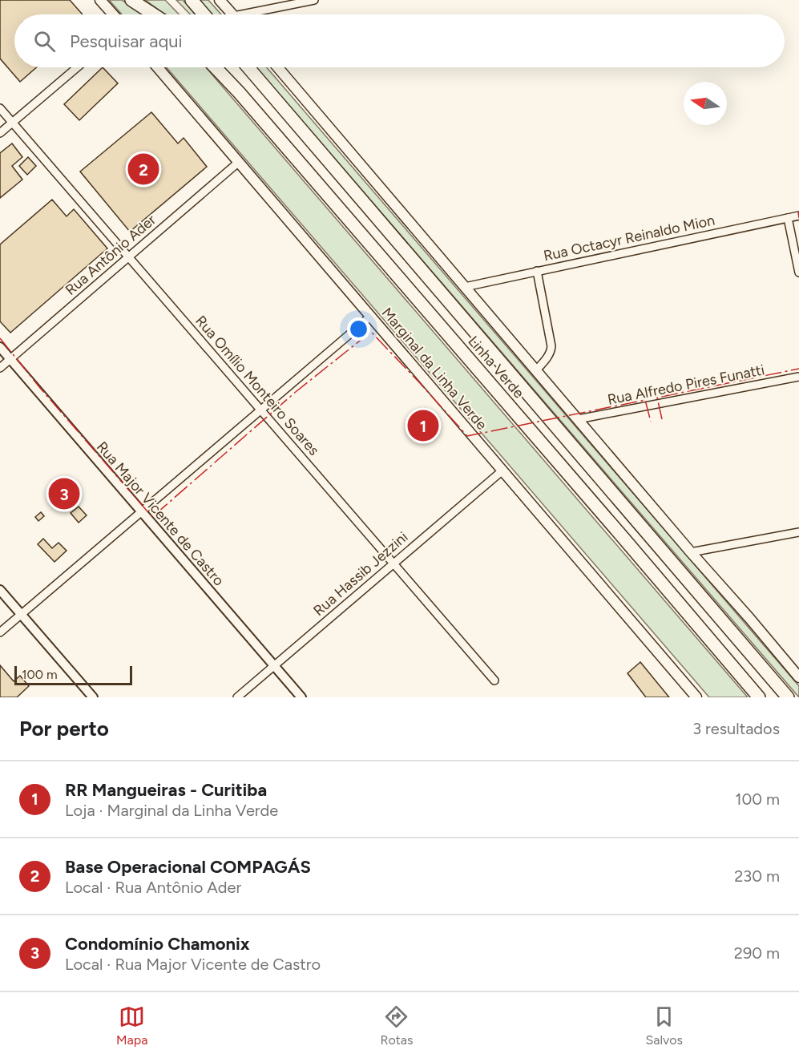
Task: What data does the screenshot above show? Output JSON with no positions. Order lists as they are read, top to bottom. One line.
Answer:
{"streets":{"highway":["Linha Verde"],"main road":["Marginal da Linha Verde"],"street":["Rua Octacyr Reinaldo Mion","Rua Antônio Ader","Rua Alfredo Pires Funatti","Rua Omílio Monteiro Soares","Rua Major Vicente de Castro","Rua Hassib Jezzini"]},"crossings":[["Rua Antônio Ader","Marginal da Linha Verde"],["Rua Antônio Ader","Rua Omílio Monteiro Soares"],["Rua Antônio Ader","Rua Major Vicente de Castro"],["Marginal da Linha Verde","Rua Hassib Jezzini"],["Rua Omílio Monteiro Soares","Rua Hassib Jezzini"],["Rua Major Vicente de Castro","Rua Hassib Jezzini"]],"scale_bar":"100 m","north":"left","page":{"search":"Pesquisar aqui","pins":["2","1","3"],"scale":"100 m","heading":["Por perto","3 resultados"],"list":[{"mark":"1","name":"RR Mangueiras - Curitiba","note":"Loja · Marginal da Linha Verde","value":"100 m"},{"mark":"2","name":"Base Operacional COMPAGÁS","note":"Local · Rua Antônio Ader","value":"230 m"},{"mark":"3","name":"Condomínio Chamonix","note":"Local · Rua Major Vicente de Castro","value":"290 m"}],"nav":["Mapa","Rotas","Salvos"]}}
